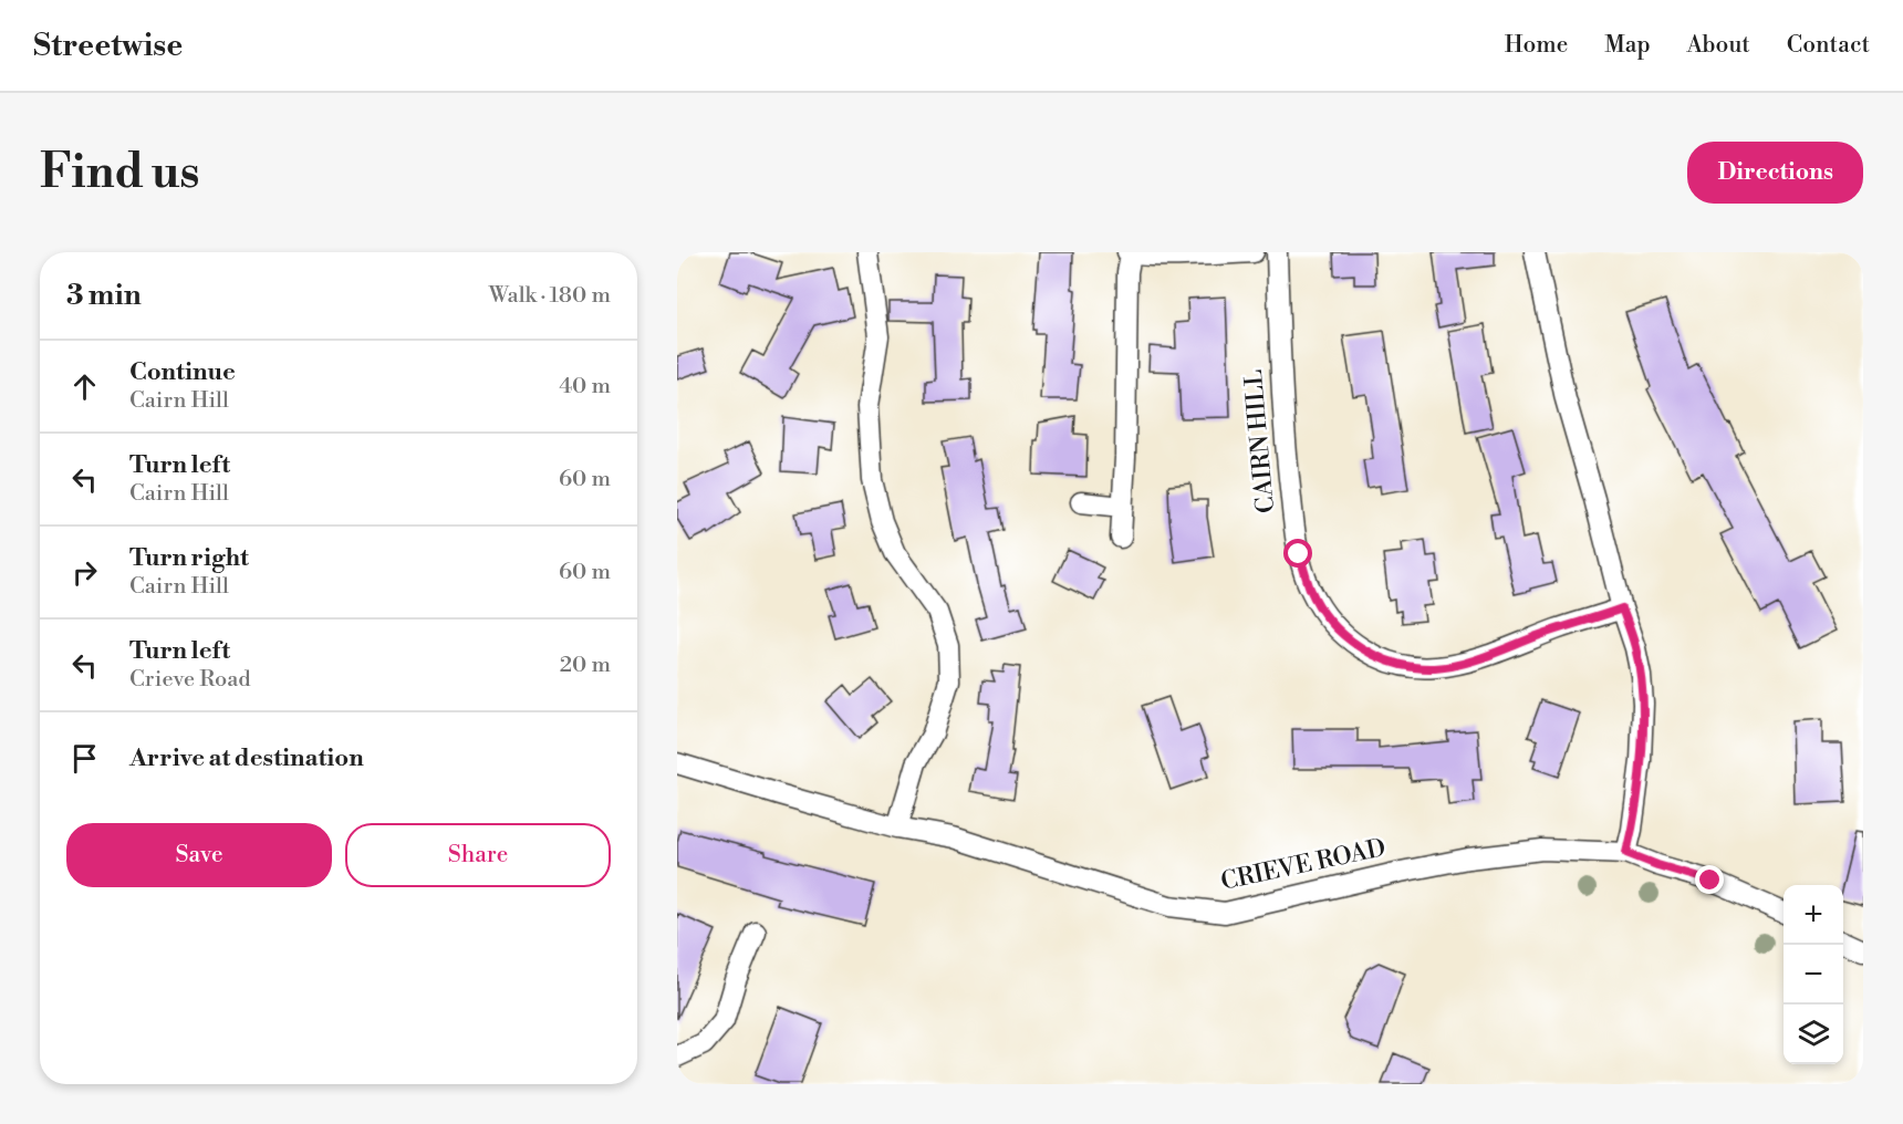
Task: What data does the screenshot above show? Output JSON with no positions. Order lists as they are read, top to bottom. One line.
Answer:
{"streets":{"street":["CAIRN HILL","CRIEVE ROAD"]},"page":{"header":"Streetwise","nav":["Home","Map","About","Contact"],"buttons":["Directions",["Save","Share"]],"title":"Find us","heading":["3 min","Walk · 180 m"],"list":[["Continue","Cairn Hill","40 m"],["Turn left","Cairn Hill","60 m"],["Turn right","Cairn Hill","60 m"],["Turn left","Crieve Road","20 m"],"Arrive at destination"],"map_buttons":["+","−"]}}
